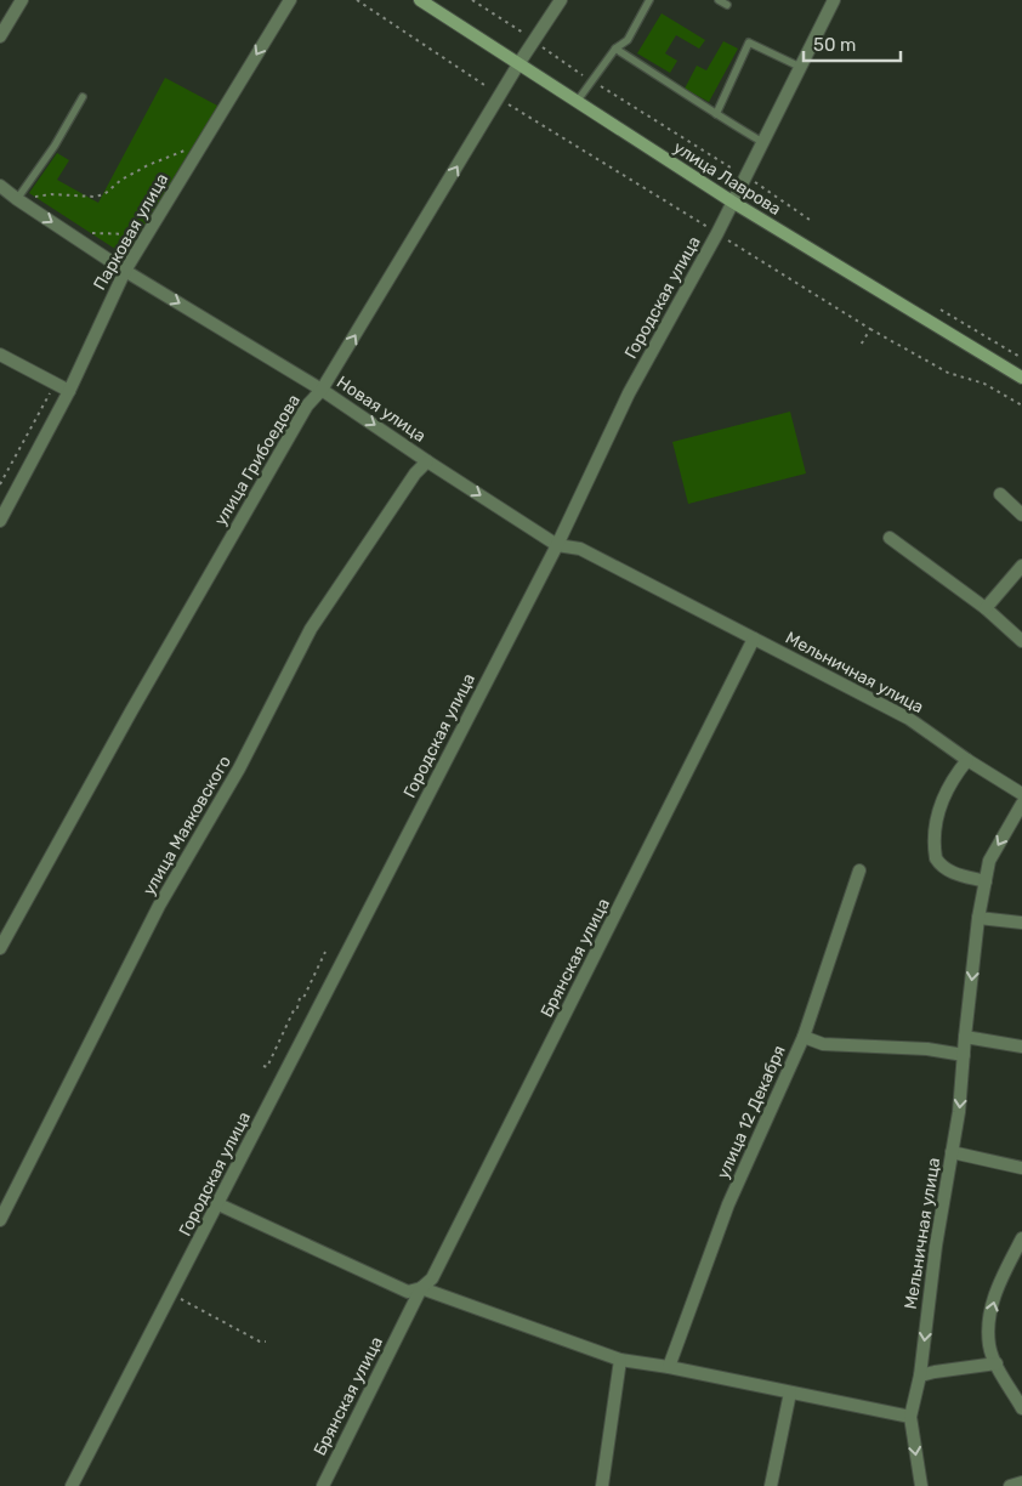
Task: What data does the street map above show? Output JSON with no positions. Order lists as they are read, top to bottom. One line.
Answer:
{"streets":{"main road":["улица Лаврова"],"street":["Парковая улица","Городская улица","Новая улица","улица Грибоедова","Мельничная улица","улица Маяковского","Брянская улица","улица 12 Декабря"]},"crossings":[["улица Лаврова","Городская улица"],["улица Лаврова","улица Грибоедова"],["Парковая улица","Новая улица"],["Городская улица","Новая улица"],["Новая улица","улица Грибоедова"],["Новая улица","Мельничная улица"],["Новая улица","улица Маяковского"],["Новая улица","Брянская улица"],["Мельничная улица","Брянская улица"]],"one_way":["Новая улица","Мельничная улица"],"scale_bar":"50 m"}
